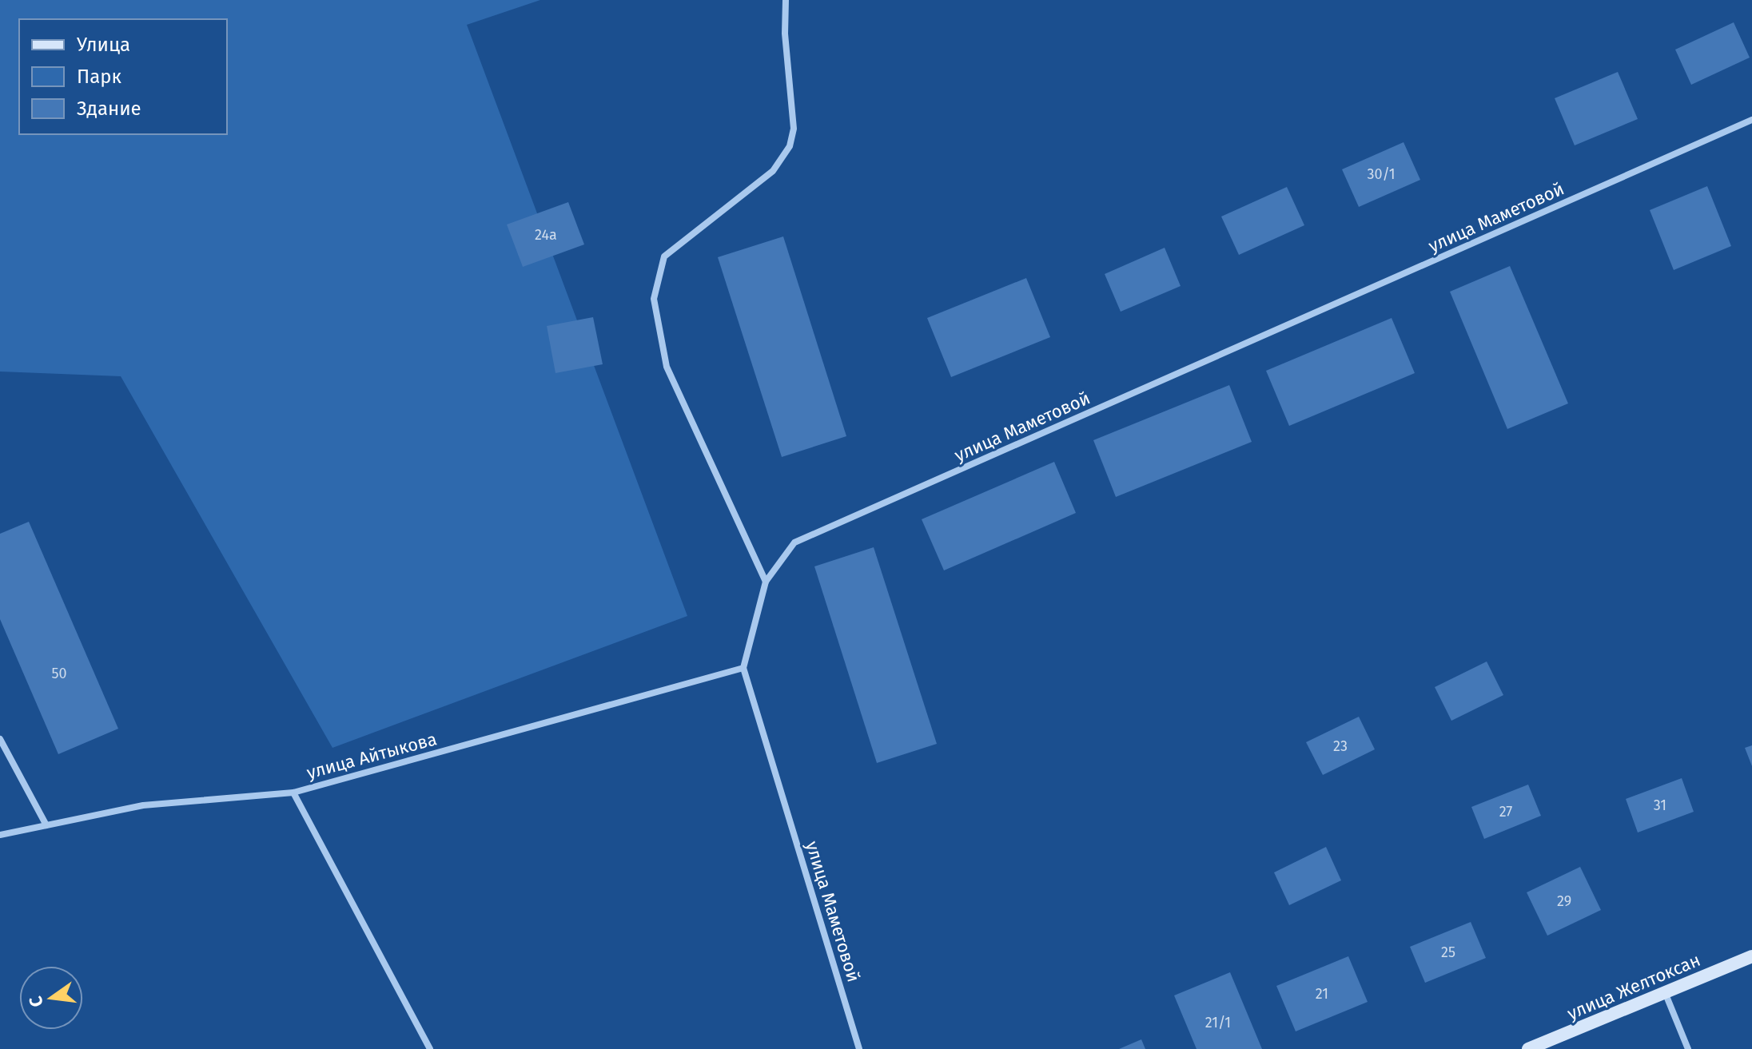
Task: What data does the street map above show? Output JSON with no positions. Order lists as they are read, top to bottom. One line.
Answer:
{"streets":{"street":["улица Маметовой","улица Айтыкова","улица Желтоксан"]},"crossings":[["улица Маметовой","улица Айтыкова"]],"house_numbers":["30/1","24а","50","23","31","27","29","25","21","21/1"],"legend":["Улица","Парк","Здание"],"north":"left"}
